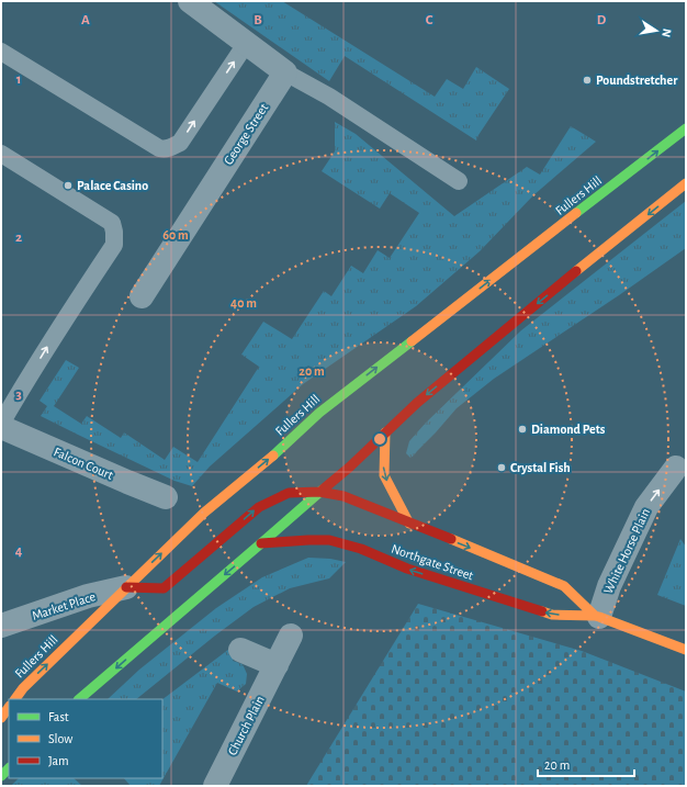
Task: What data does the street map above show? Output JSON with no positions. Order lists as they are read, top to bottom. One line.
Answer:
{"streets":{"main road":["Fullers Hill","Northgate Street"],"street":["George Street","Falcon Court","White Horse Plain","Market Place","Church Plain"]},"crossings":[["Fullers Hill","Northgate Street"],["Fullers Hill","Market Place"],["White Horse Plain","Northgate Street"],["Northgate Street","Market Place"]],"one_way":["White Horse Plain"],"places":["Poundstretcher","Palace Casino","Diamond Pets","Crystal Fish"],"legend":["Fast","Slow","Jam"],"scale_bar":"20 m","north":"right","grid":{"columns":["A","B","C","D"],"rows":["1","2","3","4"]},"rings":["60 m","40 m","20 m"]}
